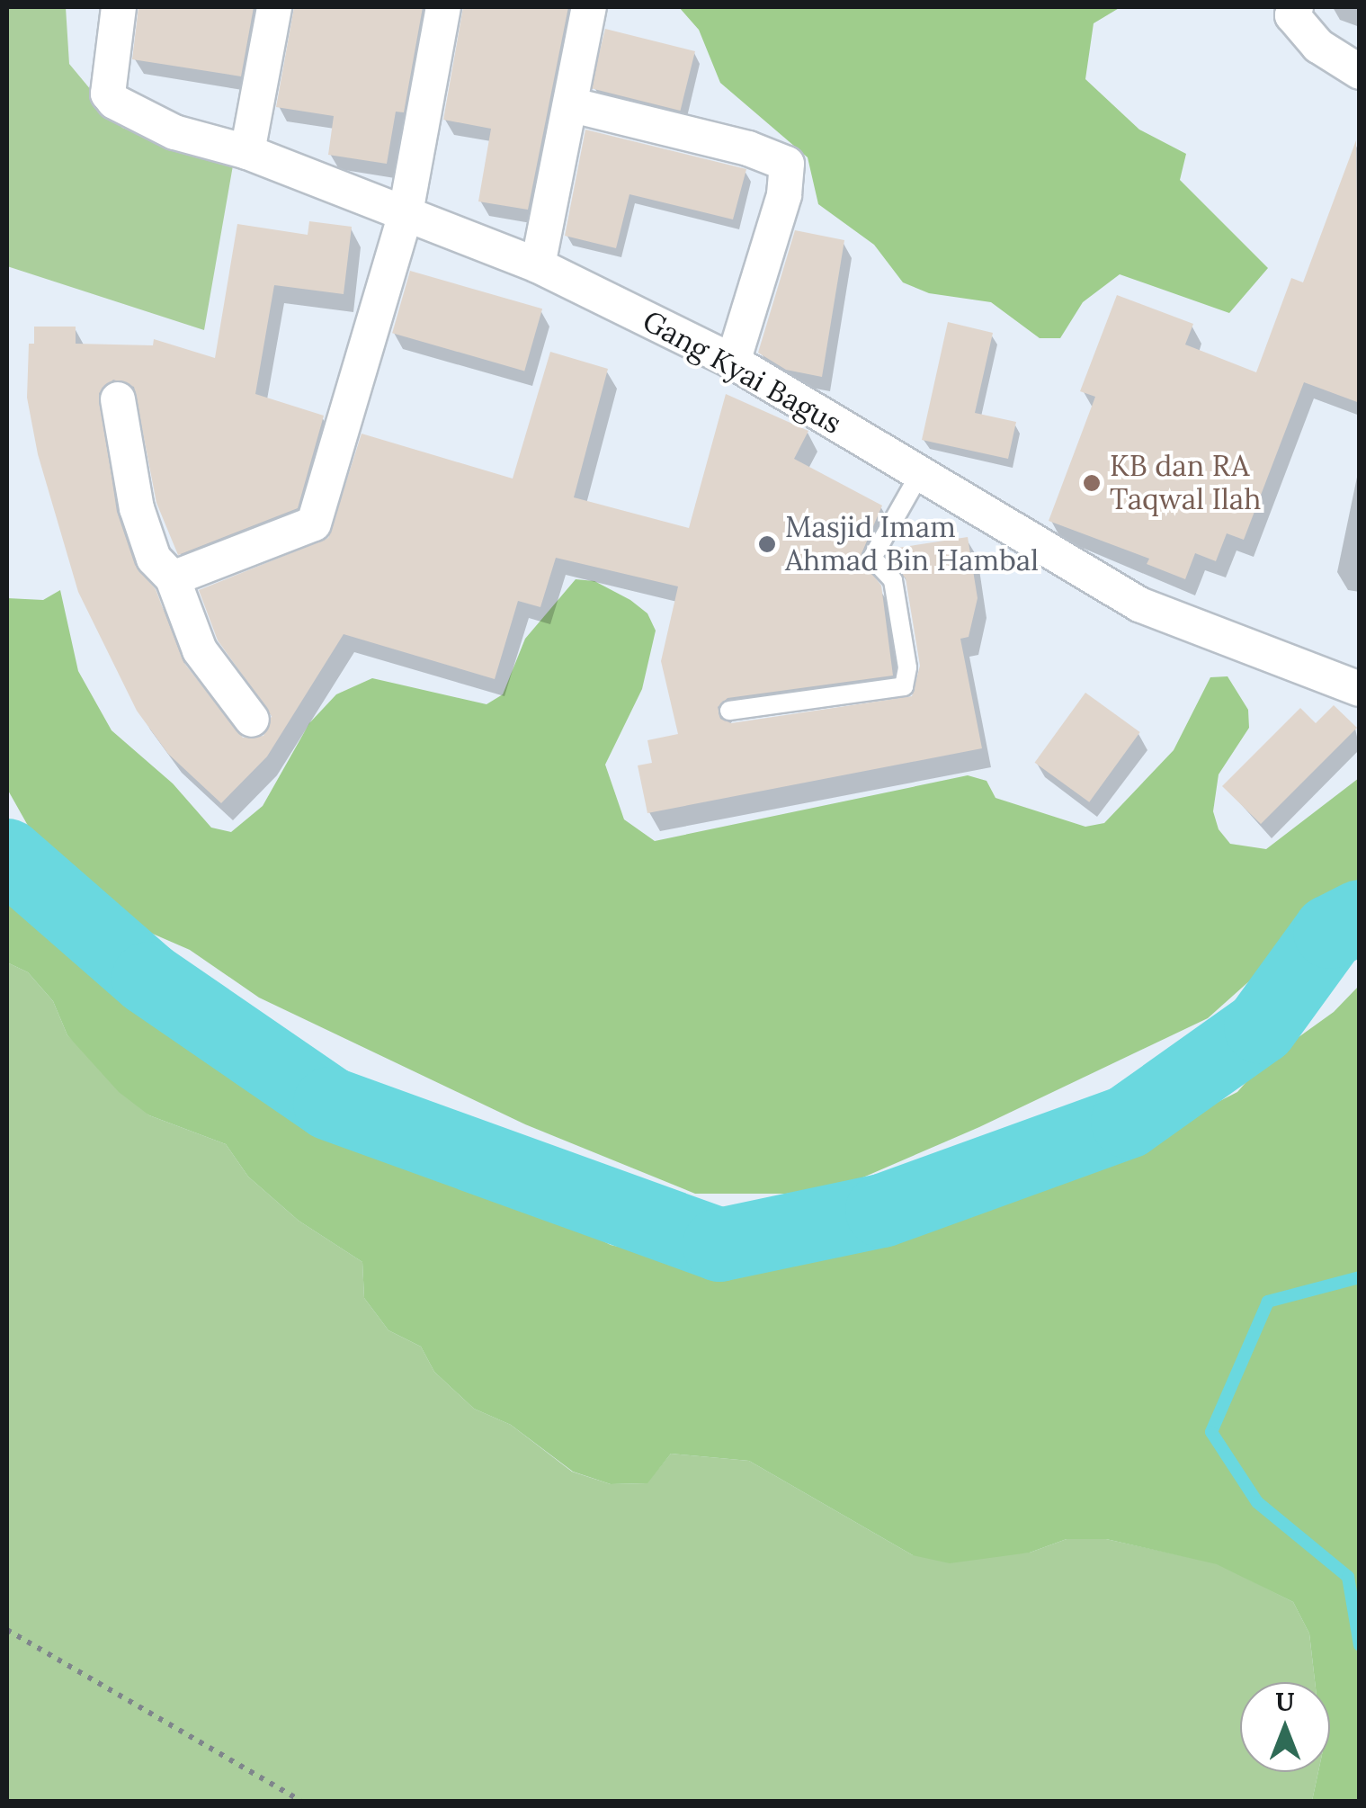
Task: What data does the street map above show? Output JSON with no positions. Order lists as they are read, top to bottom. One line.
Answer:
{"streets":{"street":["Gang Kyai Bagus"]},"places":["KB dan RA Taqwal Ilah","Masjid Imam Ahmad Bin Hambal"],"north":"top"}
